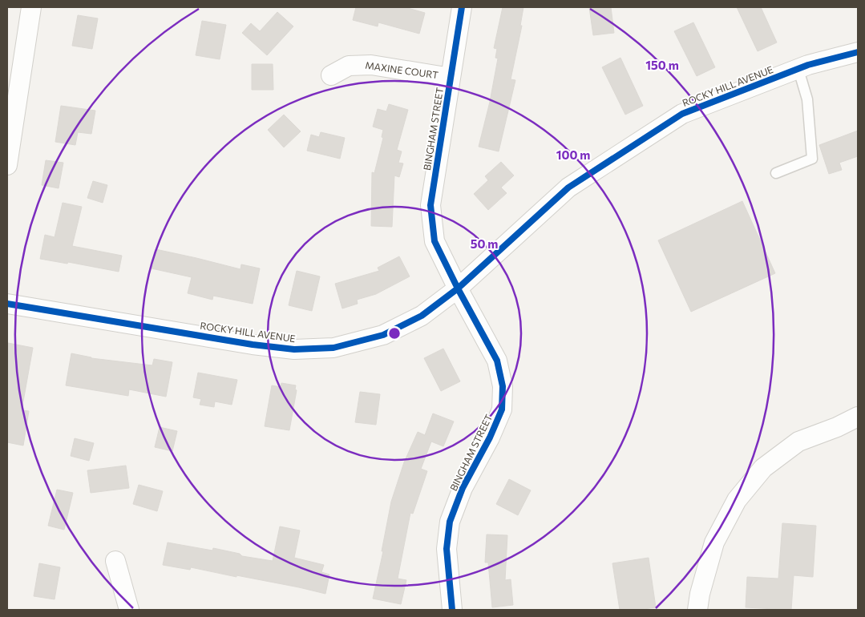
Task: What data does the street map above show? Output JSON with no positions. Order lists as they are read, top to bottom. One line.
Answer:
{"streets":{"street":["MAXINE COURT","ROCKY HILL AVENUE","BINGHAM STREET"]},"crossings":[["MAXINE COURT","BINGHAM STREET"],["ROCKY HILL AVENUE","BINGHAM STREET"]],"rings":["150 m","100 m","50 m"]}
